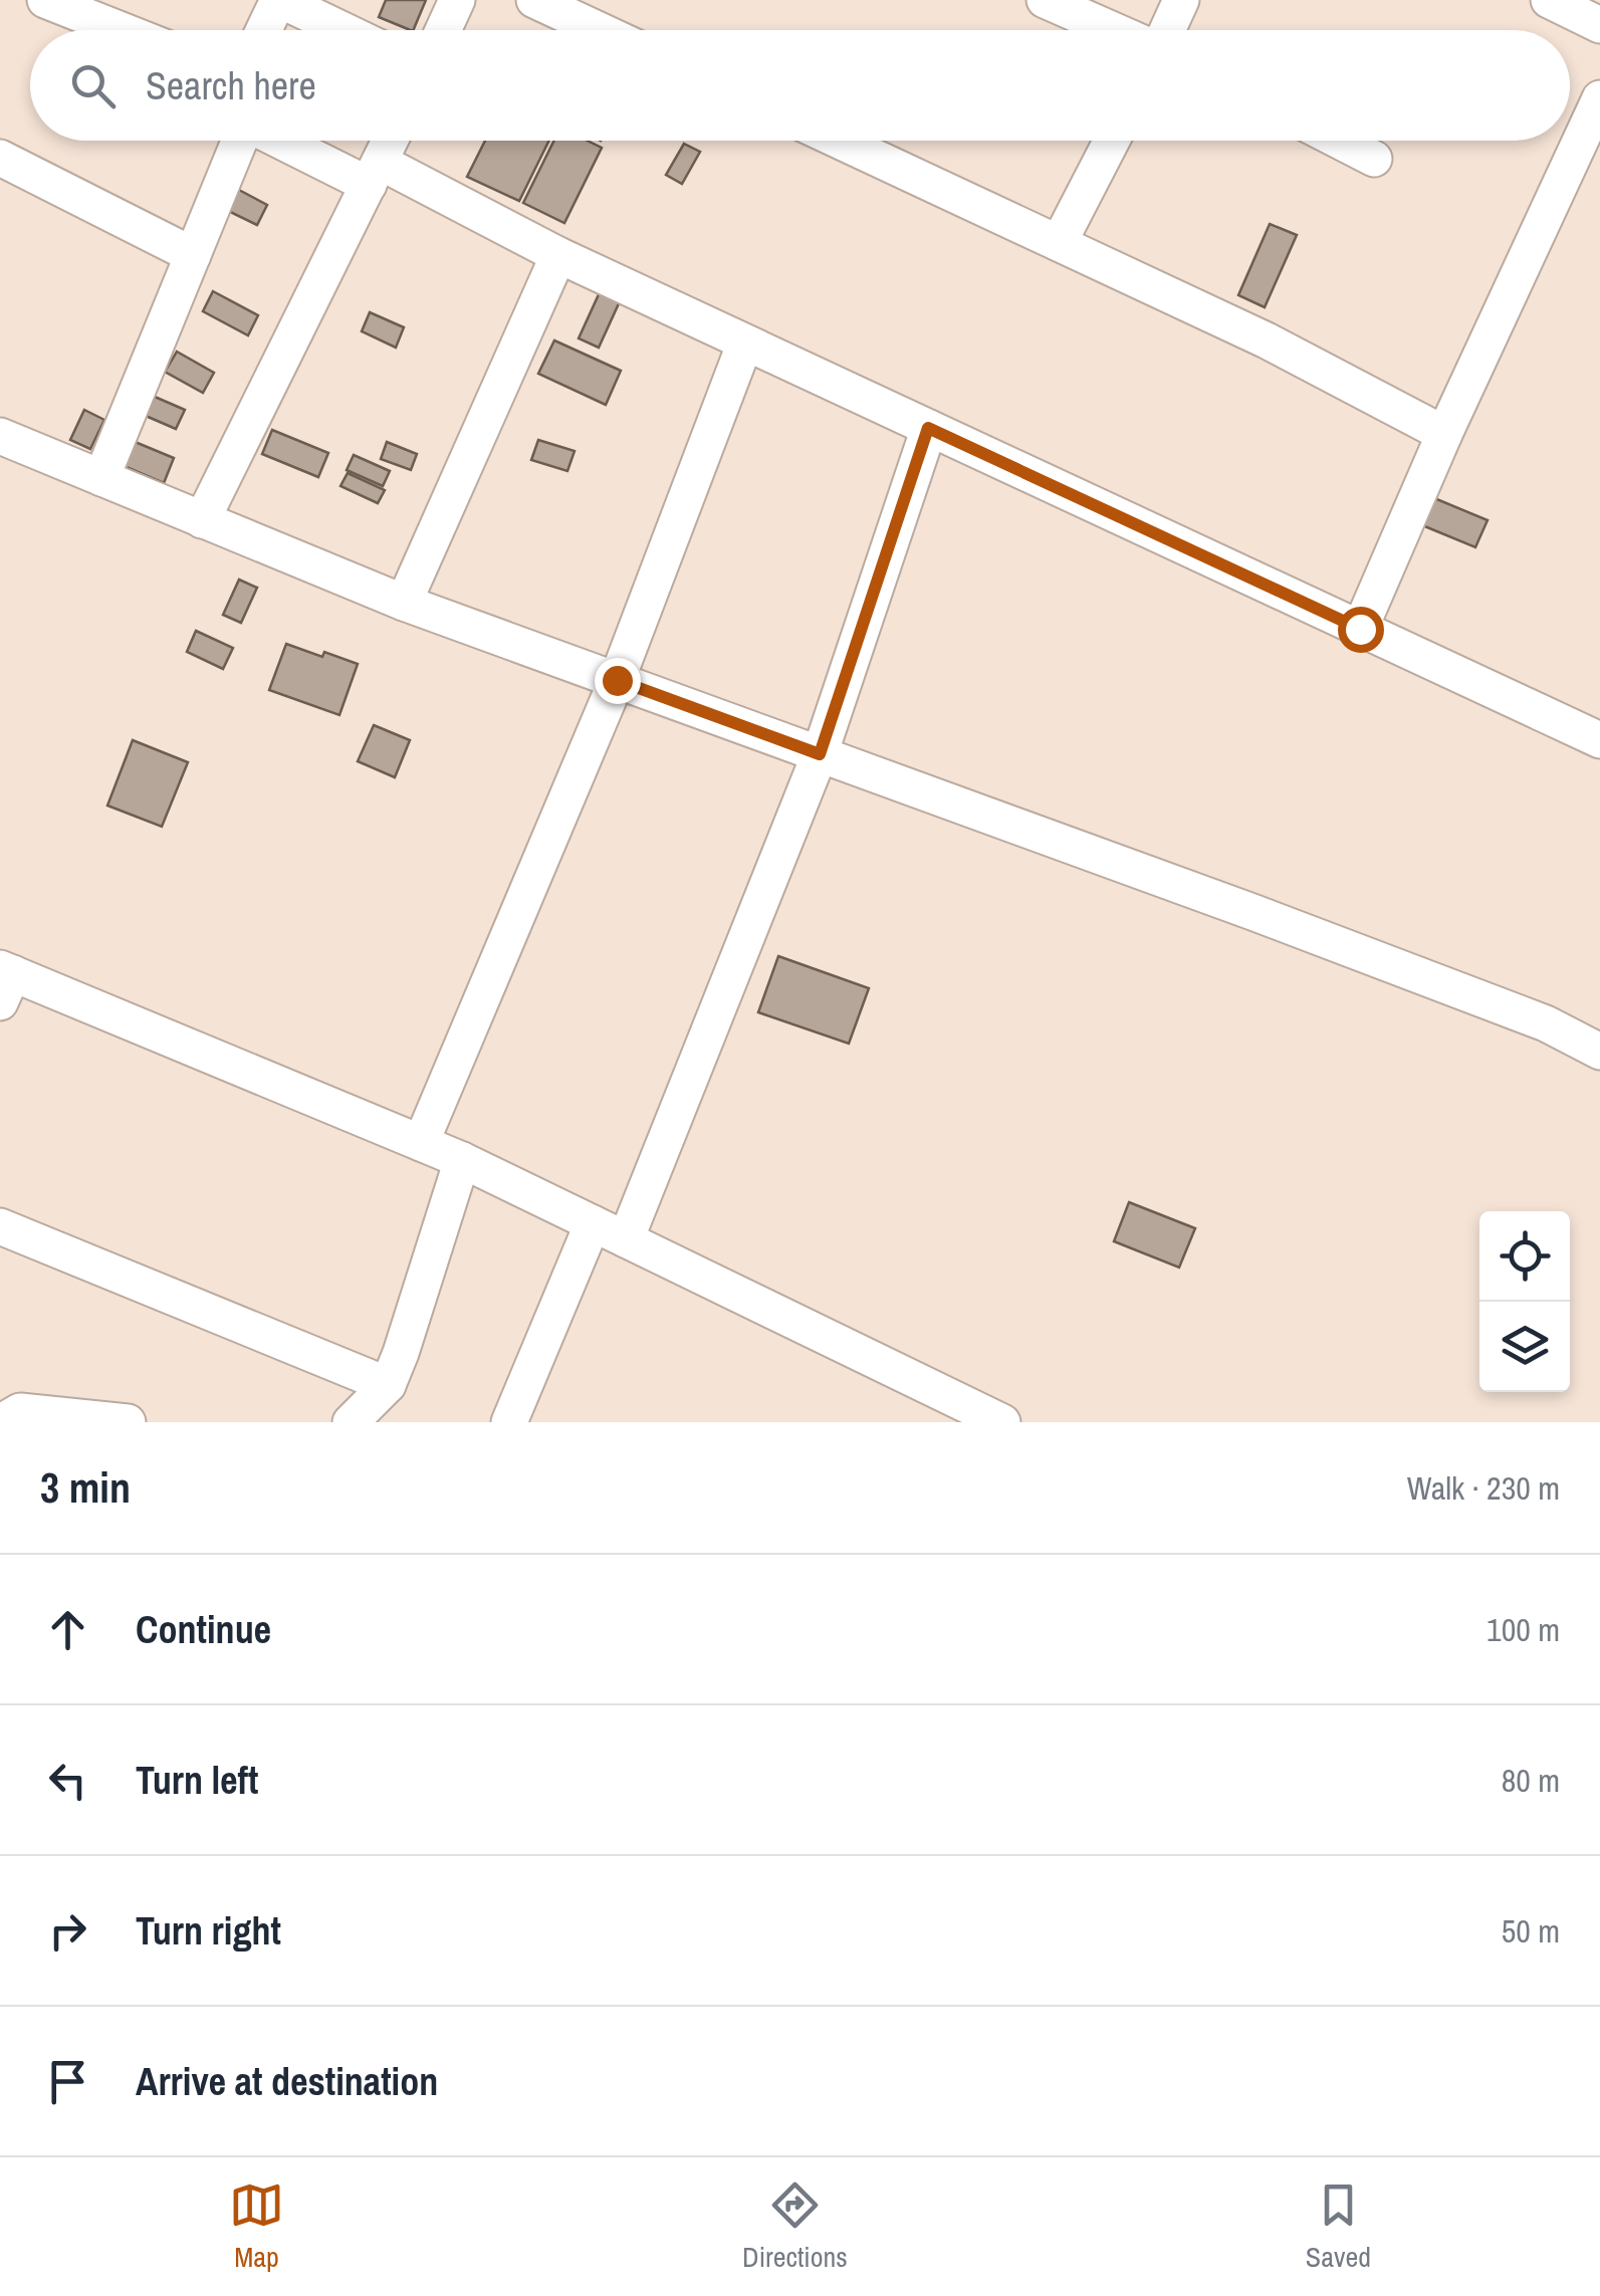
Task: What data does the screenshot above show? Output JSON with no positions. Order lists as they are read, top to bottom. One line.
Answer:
{"page":{"search":"Search here","heading":["3 min","Walk · 230 m"],"list":[["Continue","100 m"],["Turn left","80 m"],["Turn right","50 m"],"Arrive at destination"],"nav":["Map","Directions","Saved"]}}
